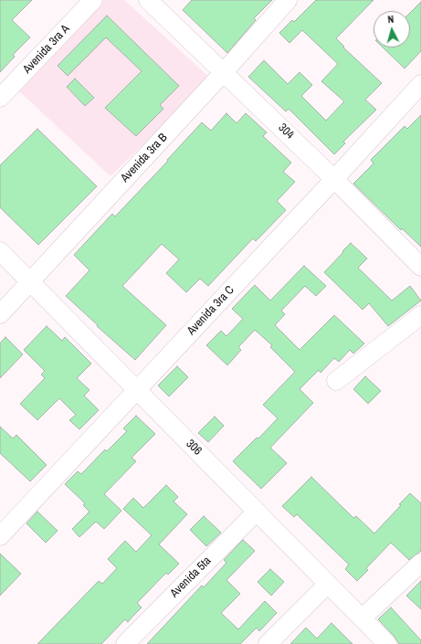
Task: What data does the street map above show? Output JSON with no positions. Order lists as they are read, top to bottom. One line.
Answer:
{"streets":{"street":["Avenida 3ra A","304","Avenida 3ra B","Avenida 3ra C","306","Avenida 5ta"]},"crossings":[["304","Avenida 3ra B"],["304","Avenida 3ra C"],["Avenida 3ra B","306"],["Avenida 3ra C","306"],["306","Avenida 5ta"]],"north":"top"}
